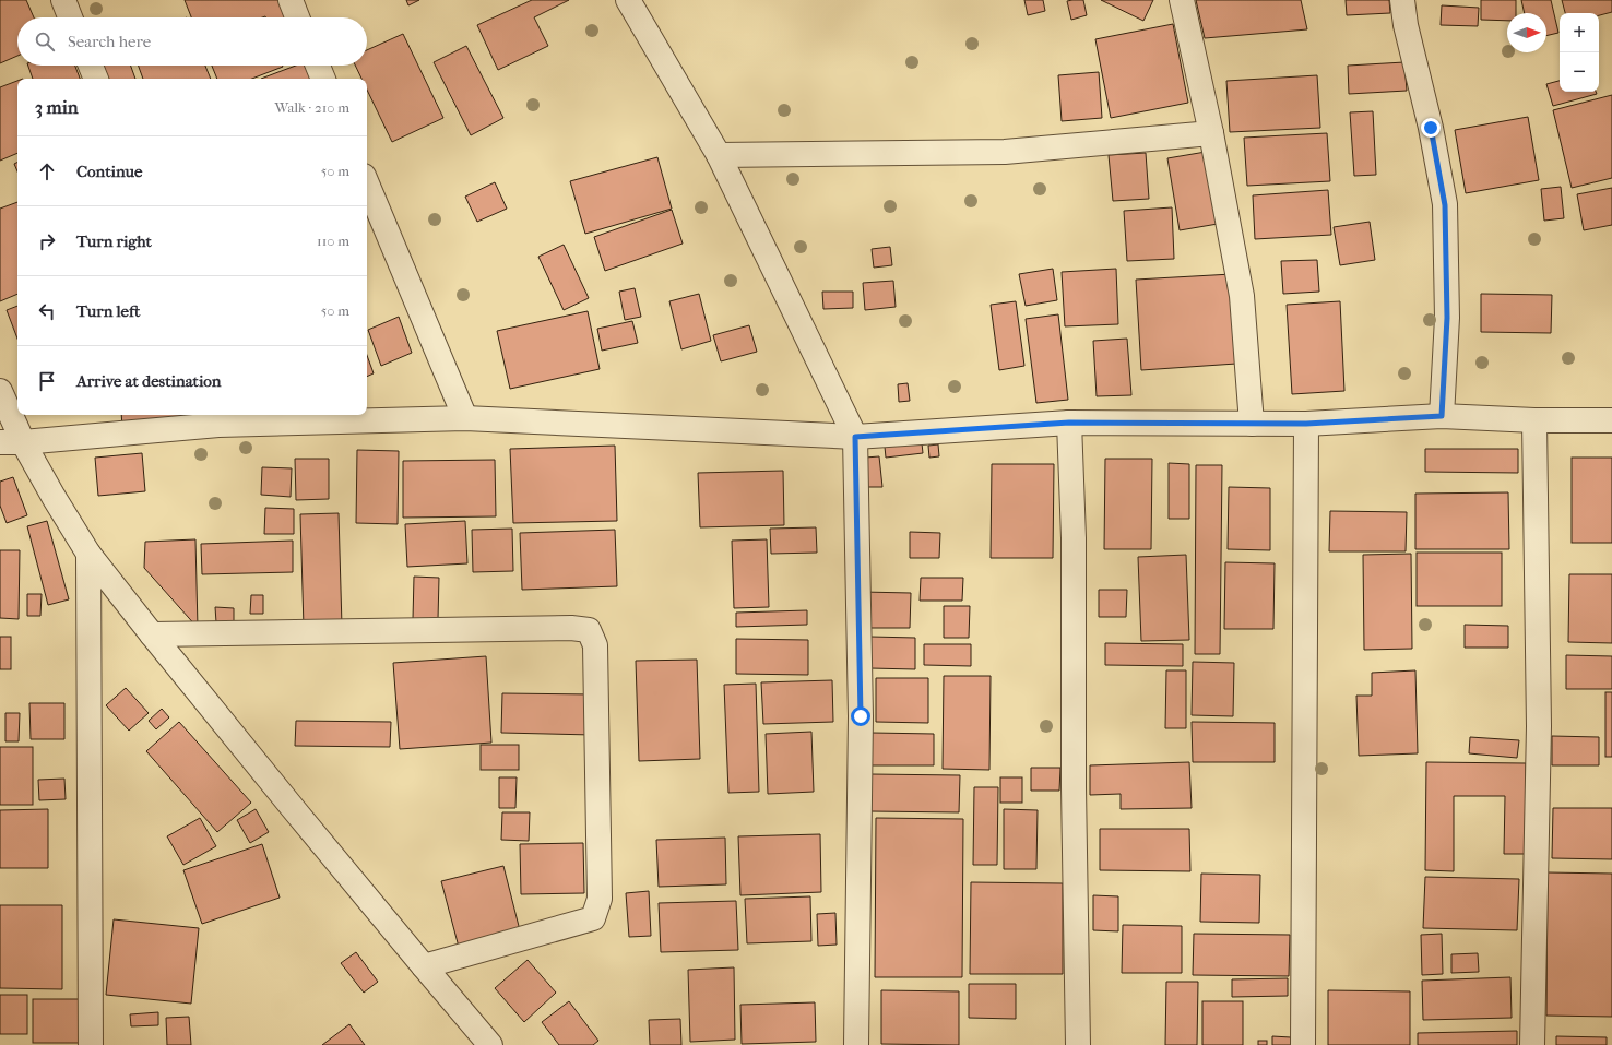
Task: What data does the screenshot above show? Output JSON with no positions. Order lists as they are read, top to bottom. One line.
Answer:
{"north":"right","page":{"map_buttons":["+","−"],"search":"Search here","heading":["3 min","Walk · 210 m"],"list":[["Continue","50 m"],["Turn right","110 m"],["Turn left","50 m"],"Arrive at destination"]}}
